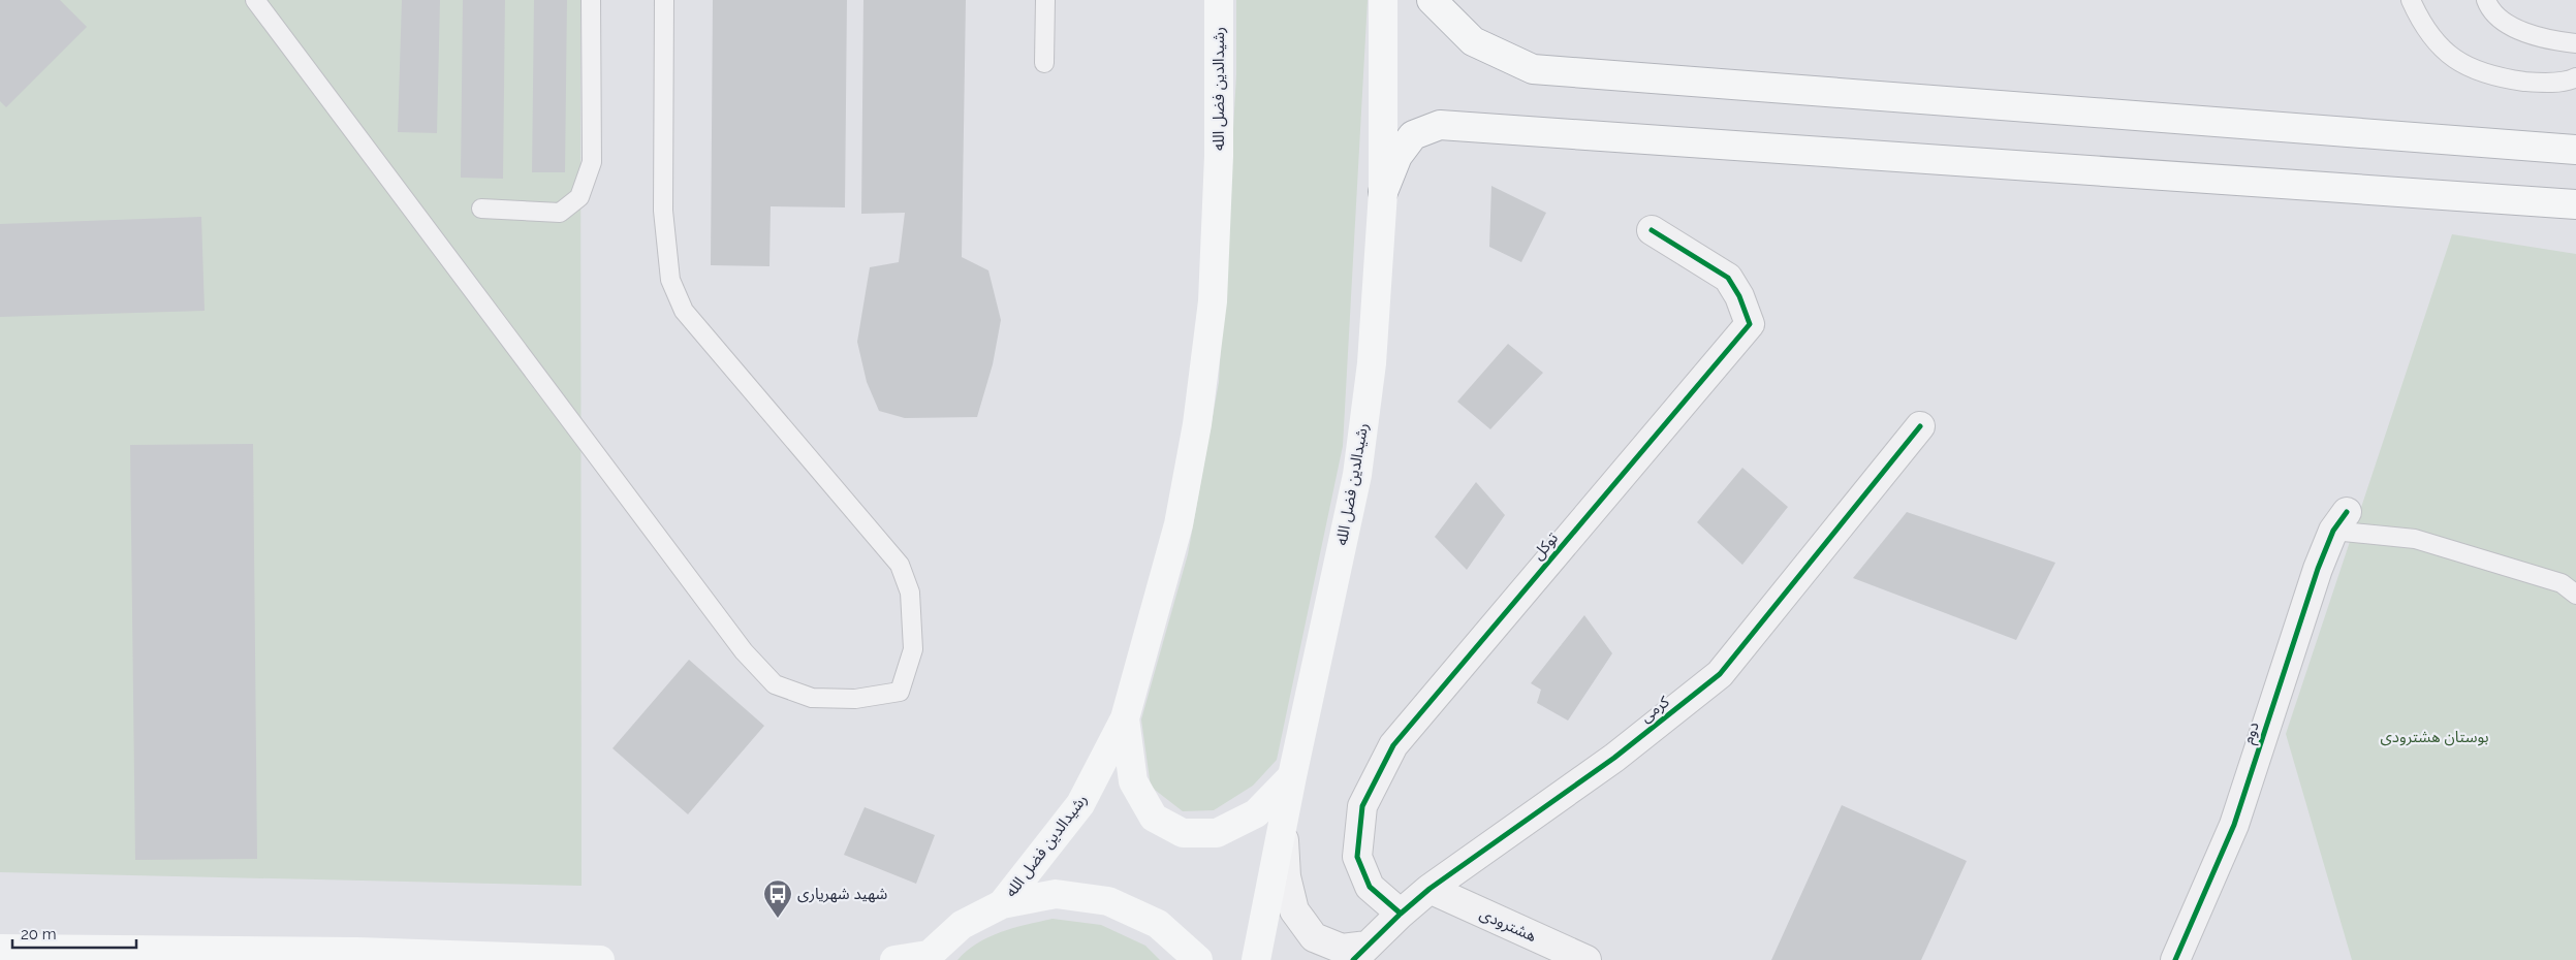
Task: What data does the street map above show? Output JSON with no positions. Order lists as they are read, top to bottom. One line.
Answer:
{"streets":{"main road":["رشیدالدین فضل الله"],"street":["توکل","کرمی","دوم","هشترودی"]},"crossings":[["توکل","کرمی"],["کرمی","هشترودی"]],"parks":["بوستان هشترودی"],"places":{"bus stop":["شهید شهریاری"]},"scale_bar":"20 m"}
